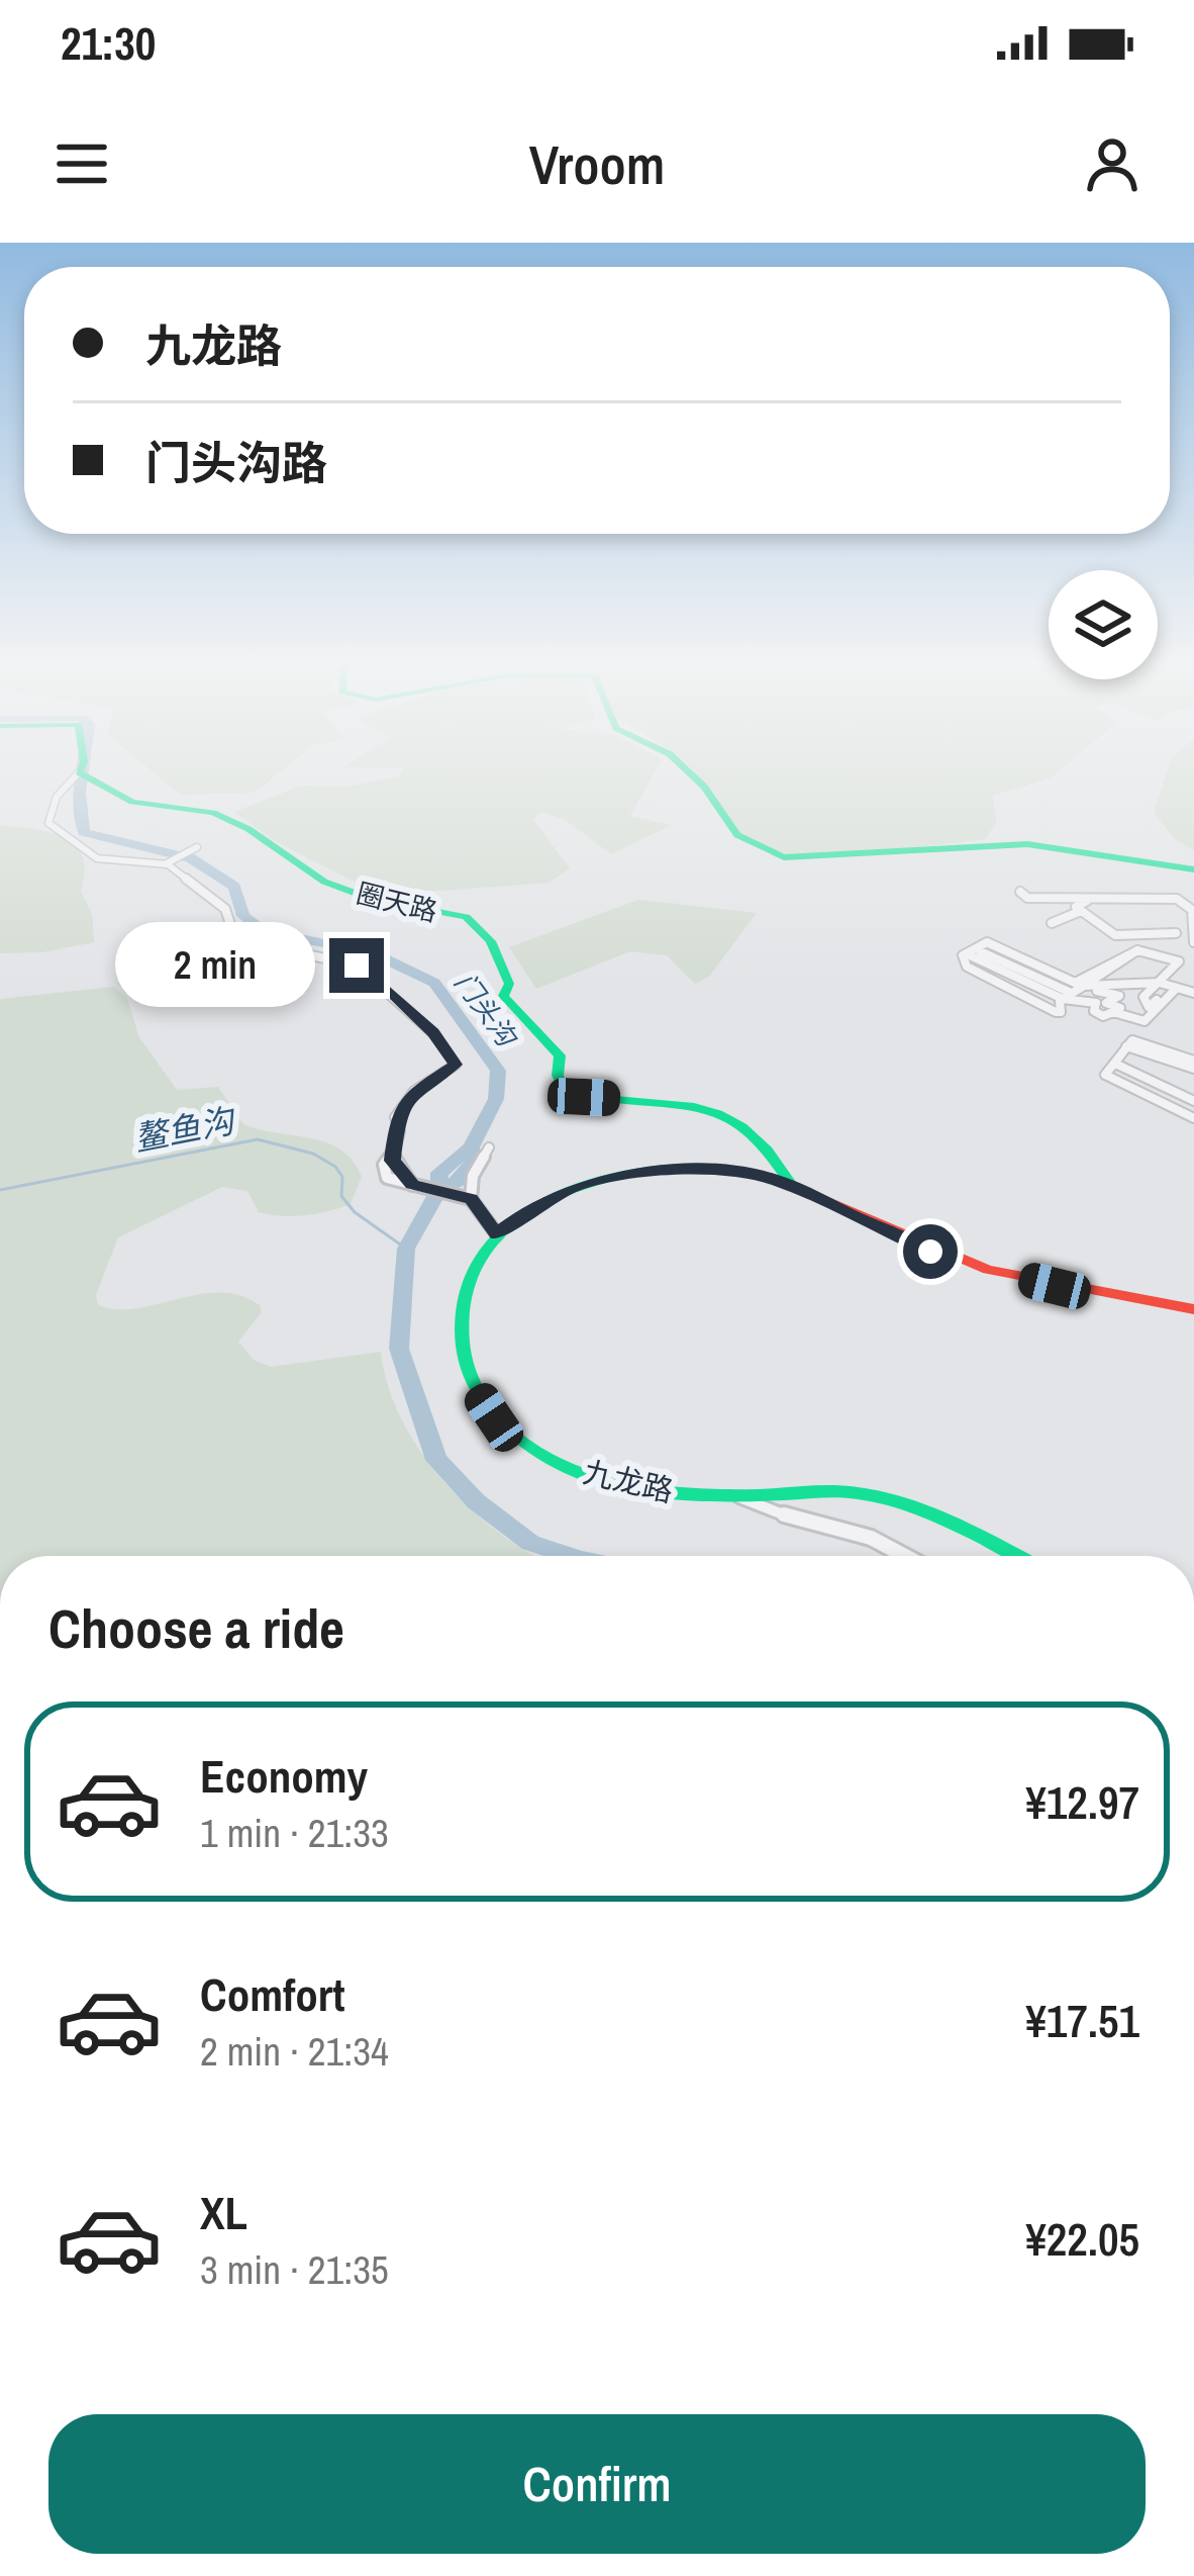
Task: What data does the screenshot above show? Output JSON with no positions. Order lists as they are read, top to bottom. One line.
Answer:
{"streets":{"street":["圈天路","九龙路"]},"crossings":[["圈天路","九龙路"]],"water":["门头沟","鳌鱼沟"],"page":{"status":"21:30","header":"Vroom","banner":["九龙路","门头沟路"],"bubble":"2 min","heading":"Choose a ride","list":[{"name":"Economy","note":"1 min · 21:33","value":"¥12.97"},{"name":"Comfort","note":"2 min · 21:34","value":"¥17.51"},{"name":"XL","note":"3 min · 21:35","value":"¥22.05"}],"buttons":"Confirm"}}
